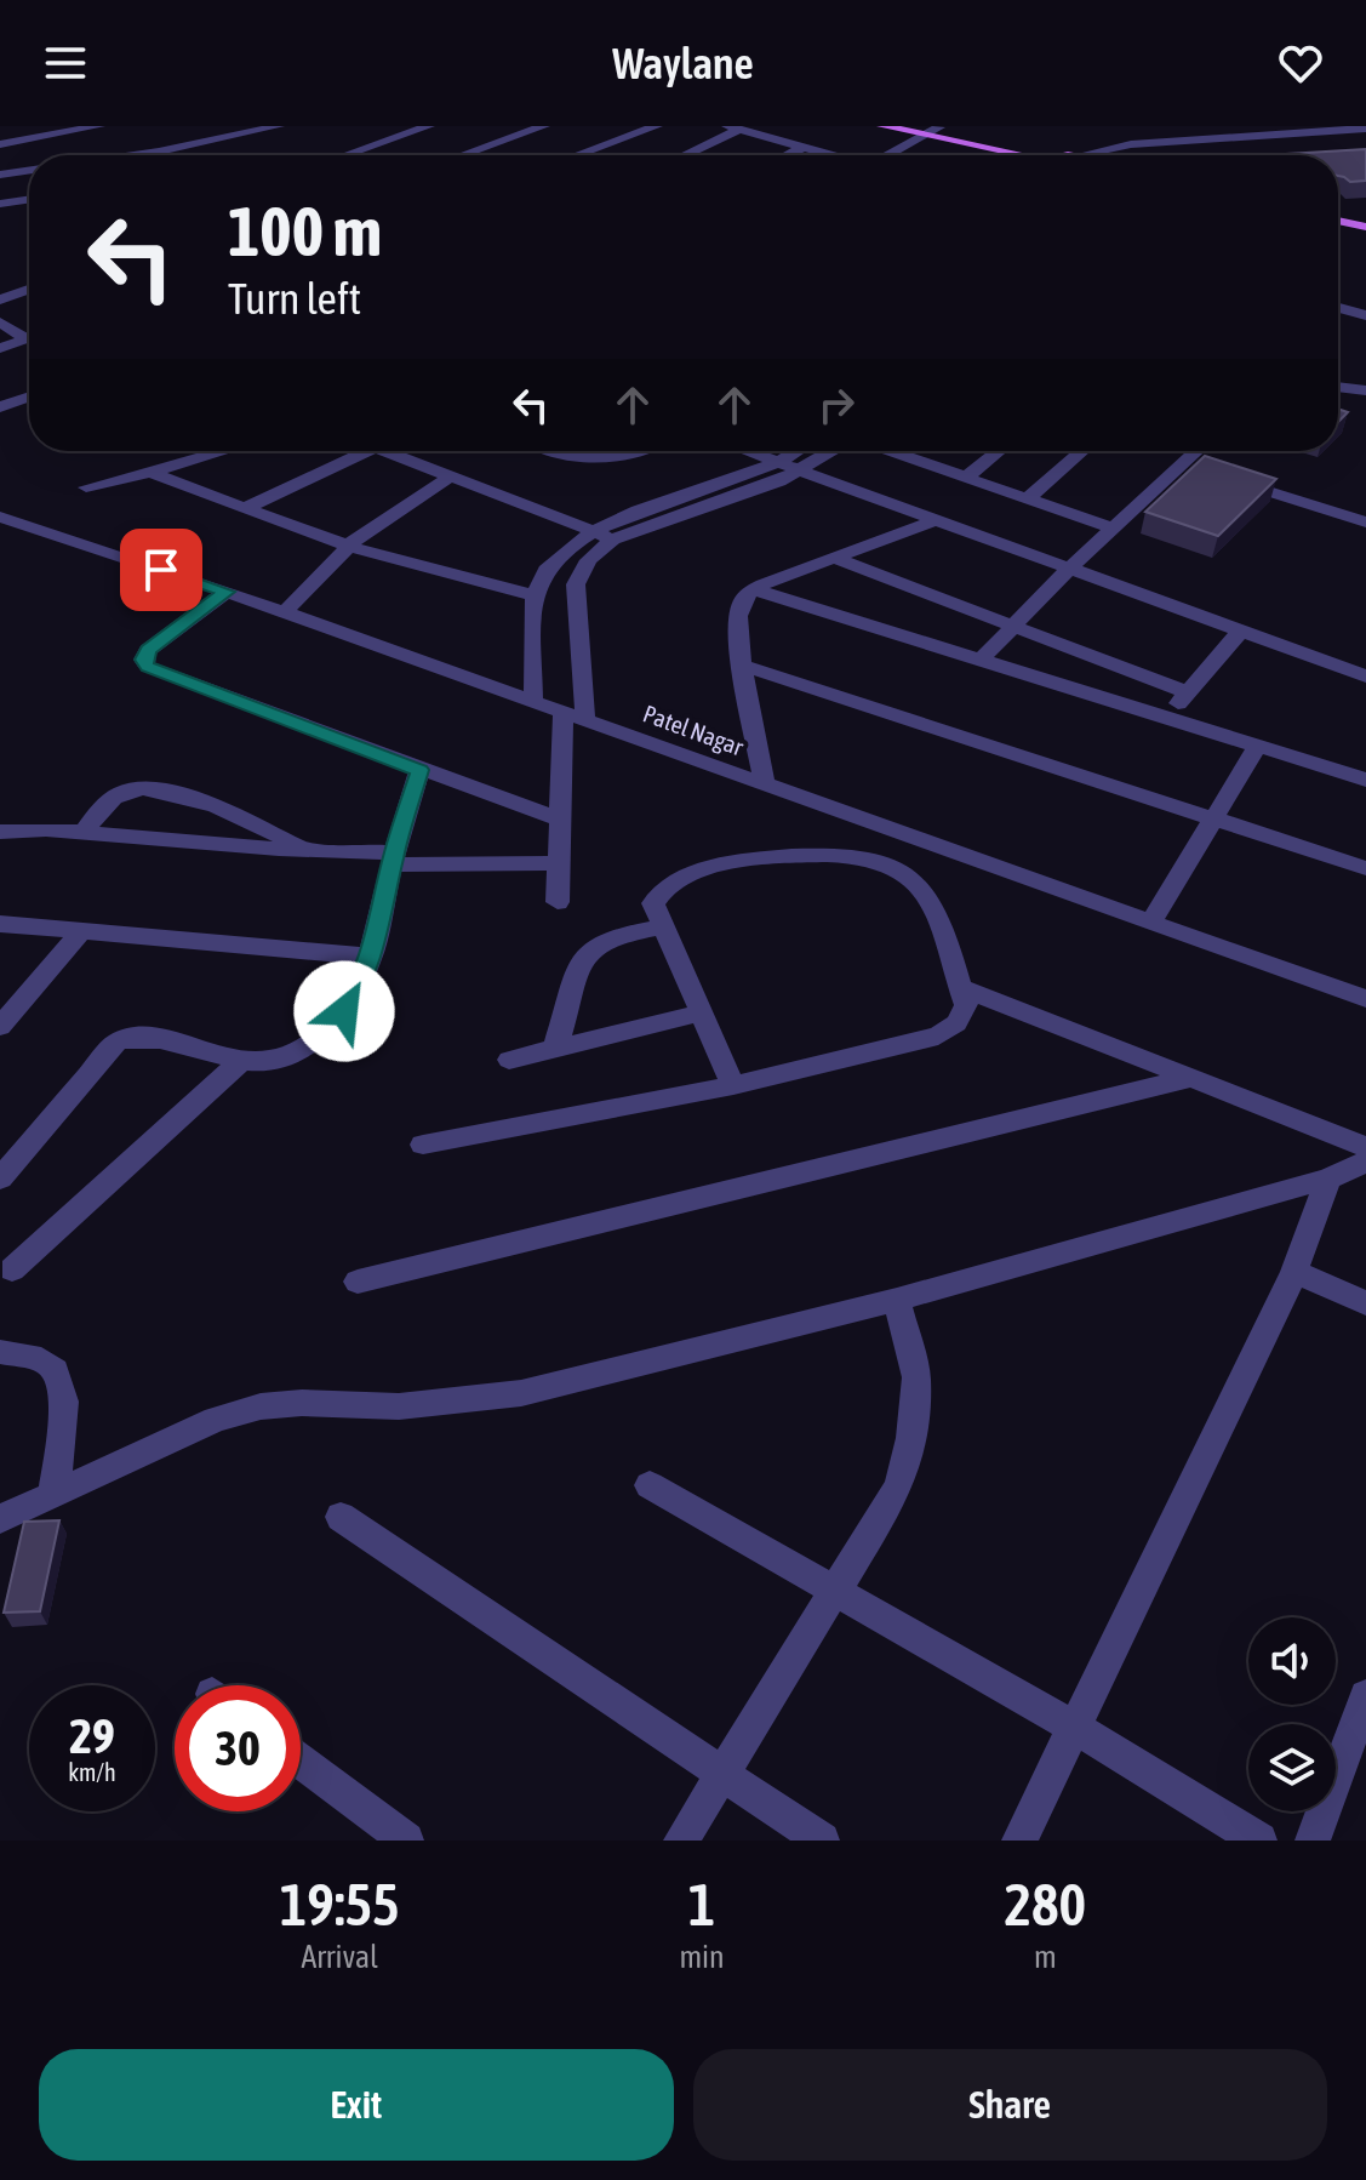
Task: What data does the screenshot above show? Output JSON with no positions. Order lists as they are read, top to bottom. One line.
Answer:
{"streets":{"street":["Patel Nagar"]},"page":{"header":"Waylane","turn":["100 m","Turn left"],"speed":"29 km/h","limit":"30","eta":["19:55","Arrival","1","min","280","m"],"buttons":["Exit","Share"]}}
